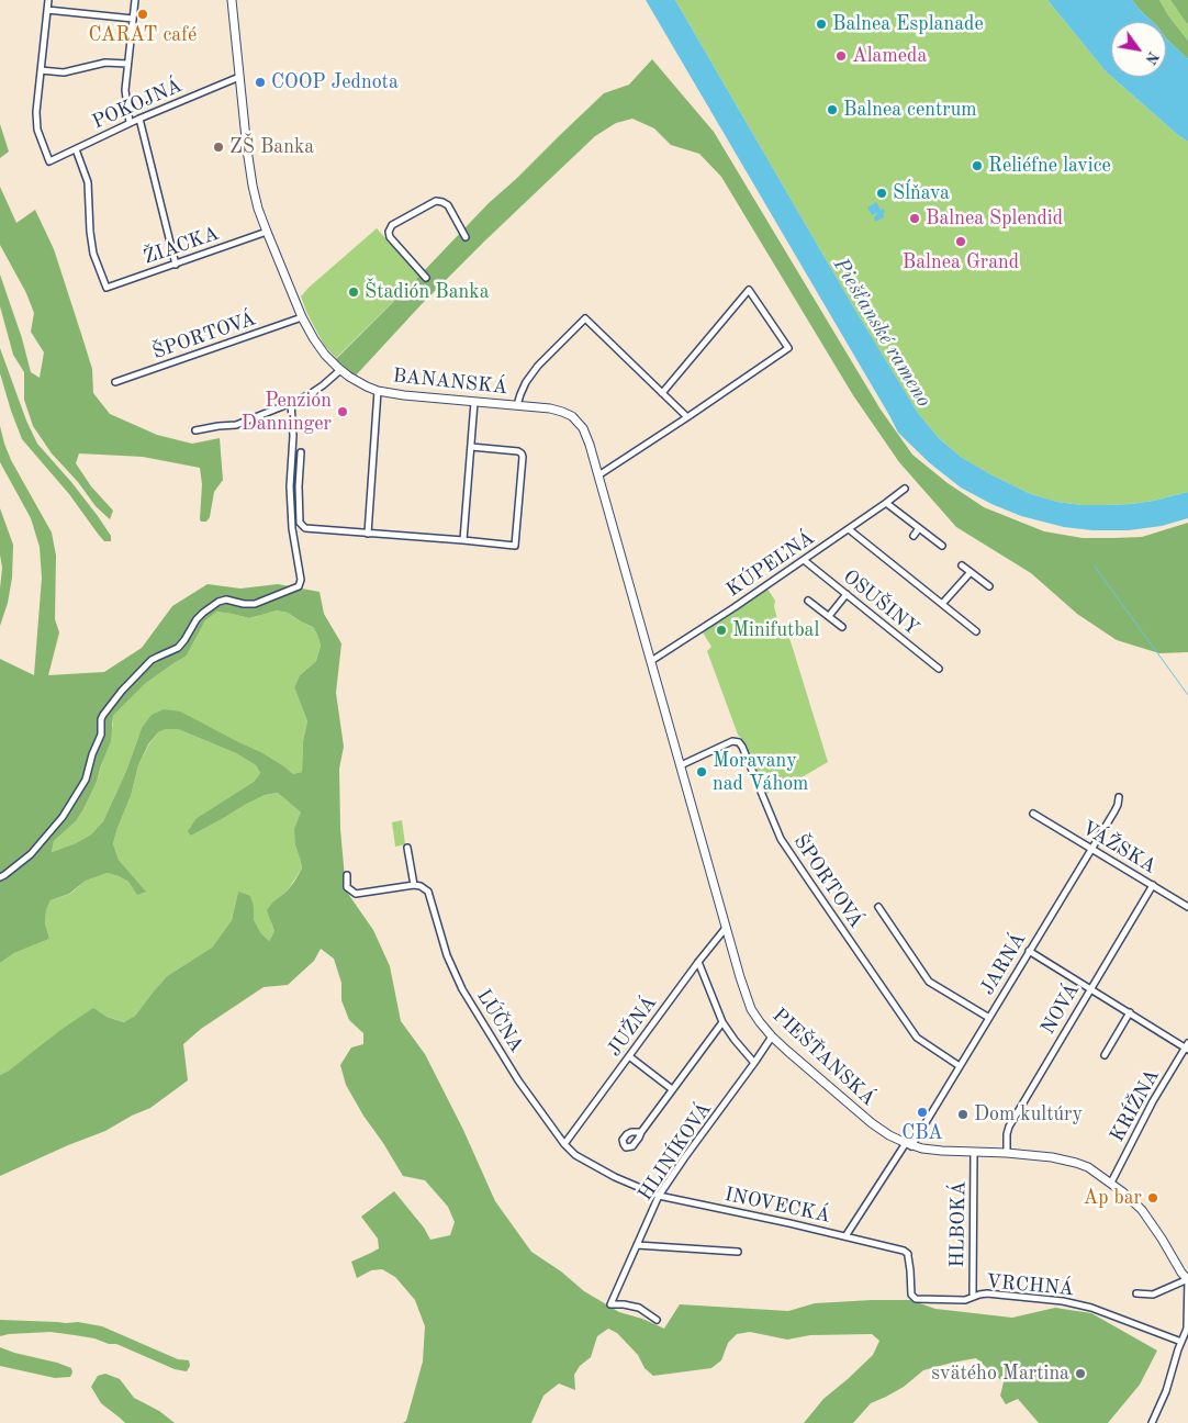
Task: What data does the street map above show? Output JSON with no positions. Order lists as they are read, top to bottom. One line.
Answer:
{"streets":{"main road":["BANANSKÁ","PIEŠŤANSKÁ"],"street":["POKOJNÁ","ŽIACKA","ŠPORTOVÁ","KÚPEĽNÁ","OSUŠINY","VÁŽSKA","JARNÁ","NOVÁ","LÚČNA","JUŽNÁ","KRÍŽNA","HLINÍKOVÁ","INOVECKÁ","HLBOKÁ","VRCHNÁ"]},"crossings":[["POKOJNÁ","ŽIACKA"],["POKOJNÁ","BANANSKÁ"],["ŽIACKA","BANANSKÁ"],["ŠPORTOVÁ","BANANSKÁ"],["ŠPORTOVÁ","JARNÁ"],["ŠPORTOVÁ","PIEŠŤANSKÁ"],["BANANSKÁ","PIEŠŤANSKÁ"],["KÚPEĽNÁ","OSUŠINY"],["KÚPEĽNÁ","PIEŠŤANSKÁ"],["VÁŽSKA","JARNÁ"],["VÁŽSKA","NOVÁ"],["JARNÁ","PIEŠŤANSKÁ"],["JARNÁ","INOVECKÁ"],["NOVÁ","PIEŠŤANSKÁ"],["LÚČNA","JUŽNÁ"],["LÚČNA","HLINÍKOVÁ"],["LÚČNA","INOVECKÁ"],["JUŽNÁ","PIEŠŤANSKÁ"],["PIEŠŤANSKÁ","KRÍŽNA"],["PIEŠŤANSKÁ","HLINÍKOVÁ"],["PIEŠŤANSKÁ","INOVECKÁ"],["PIEŠŤANSKÁ","HLBOKÁ"],["HLINÍKOVÁ","INOVECKÁ"],["INOVECKÁ","VRCHNÁ"],["HLBOKÁ","VRCHNÁ"]],"water":["Piešťanské rameno"],"places":["CARAT café","Balnea Esplanade","Alameda","COOP Jednota","Balnea centrum","ZŠ Banka","Reliéfne lavice","Sĺňava","Balnea Splendid","Balnea Grand","Štadión Banka","Penzión Danninger","Minifutbal","Moravany nad Váhom","CBA","Dom kultúry","Ap bar","svätého Martina"],"north":"bottom right"}
